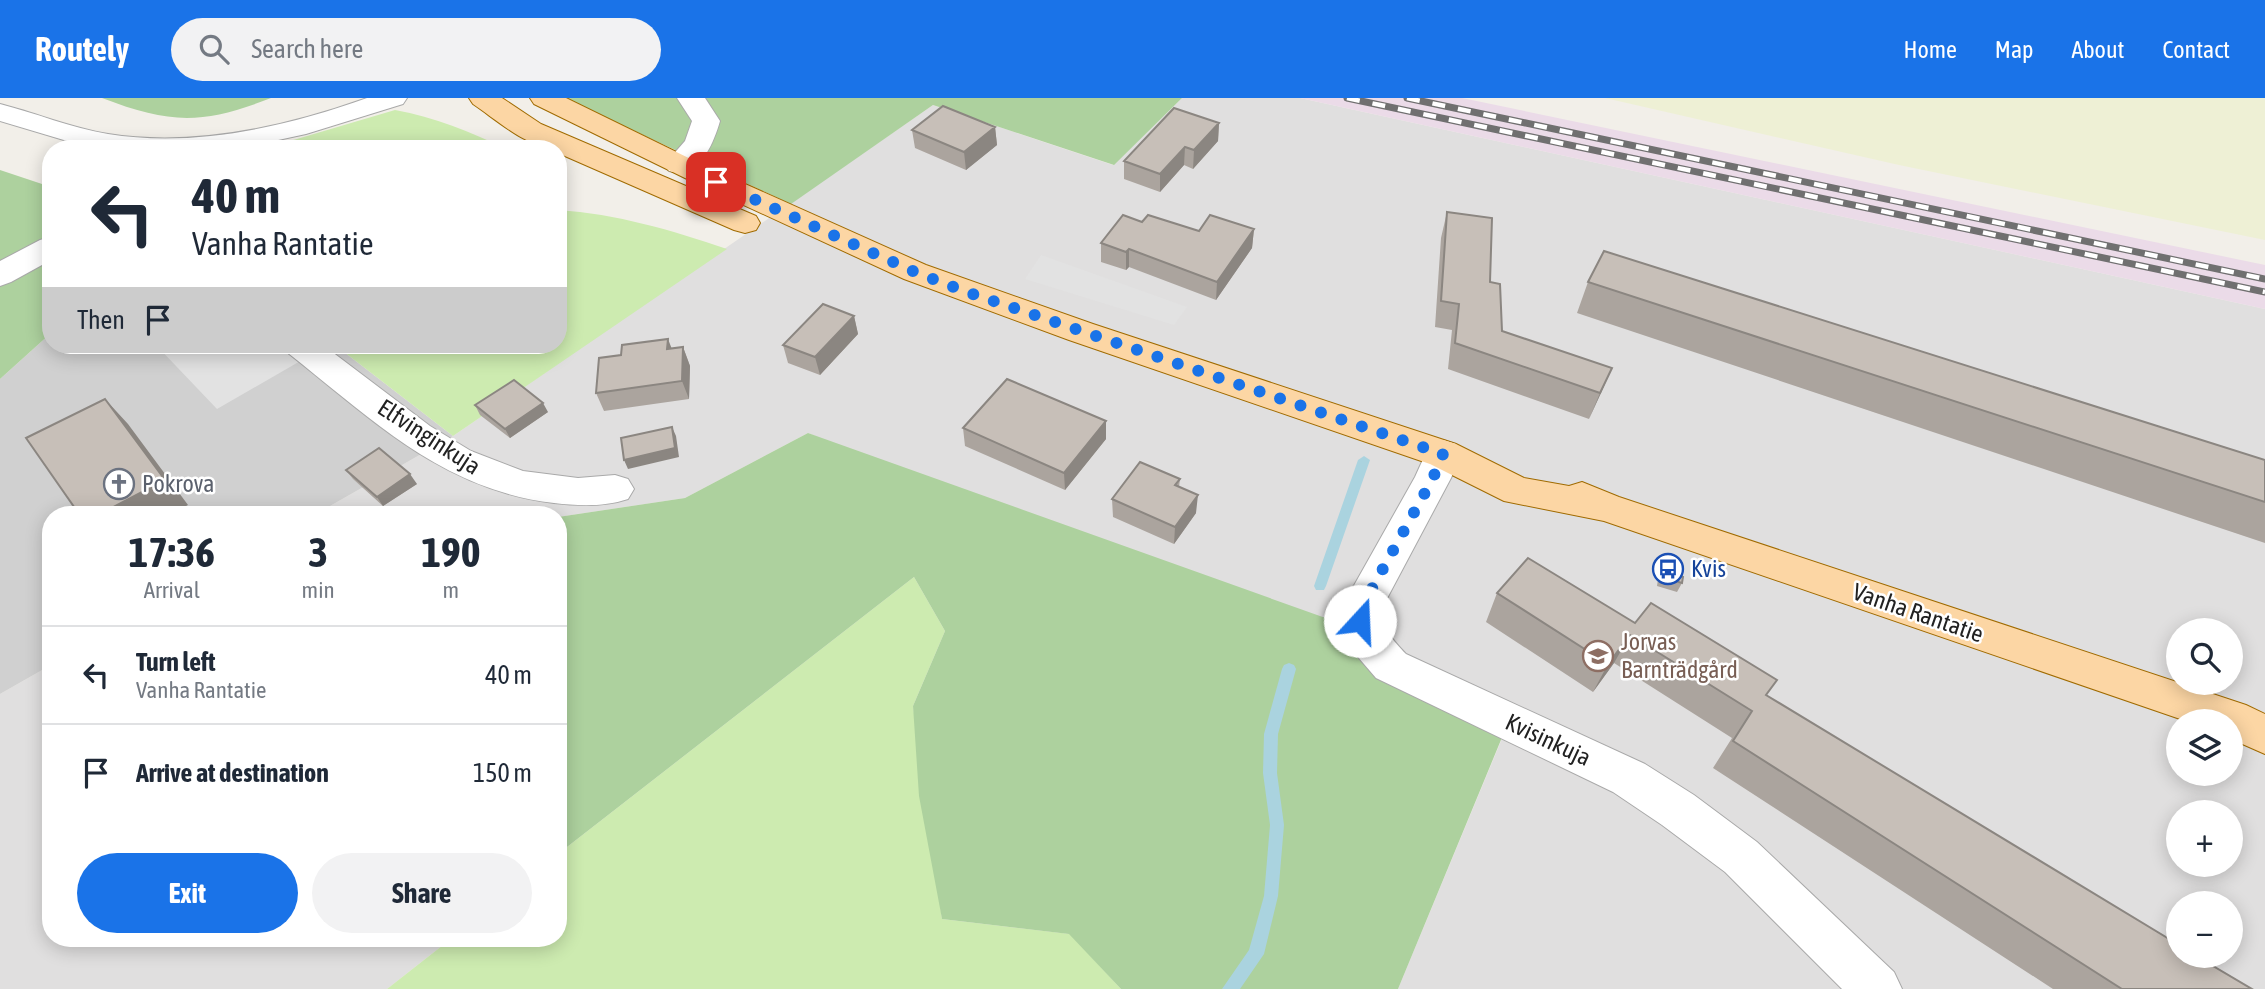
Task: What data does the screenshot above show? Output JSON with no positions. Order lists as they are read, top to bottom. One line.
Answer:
{"streets":{"main road":["Vanha Rantatie"],"street":["Elfvinginkuja","Kvisinkuja"]},"crossings":[["Vanha Rantatie","Kvisinkuja"]],"places":{"church":["Pokrova"],"bus stop":["Kvis"],"school or university":["Jorvas Barnträdgård"]},"page":{"header":"Routely","search":"Search here","nav":["Home","Map","About","Contact"],"turn":["40 m","Vanha Rantatie"],"then":"Then","eta":["17:36","Arrival","3","min","190","m"],"map_buttons":["+","−"],"list":[{"name":"Turn left","note":"Vanha Rantatie","value":"40 m"},{"name":"Arrive at destination","value":"150 m"}],"buttons":["Exit","Share"]}}
